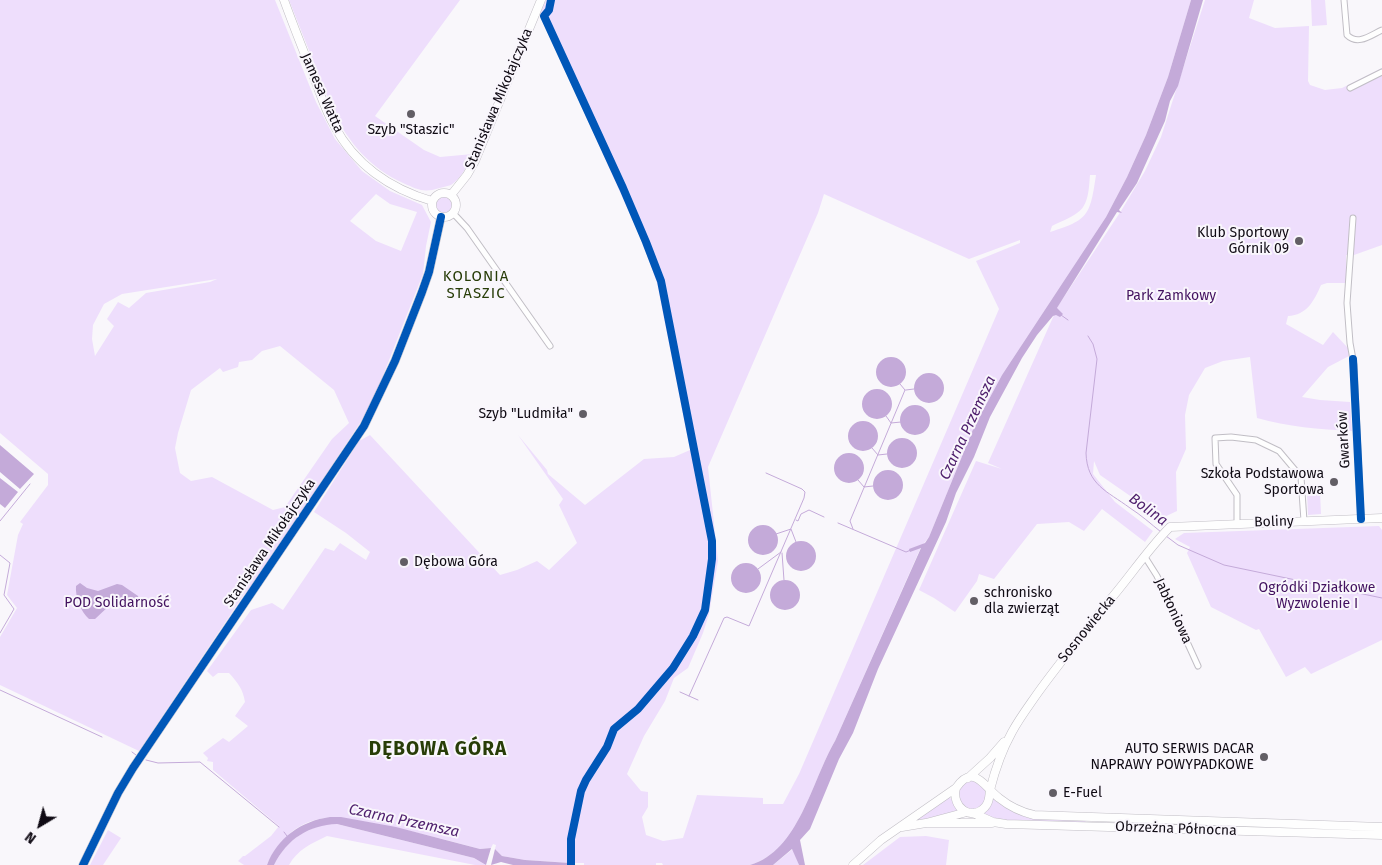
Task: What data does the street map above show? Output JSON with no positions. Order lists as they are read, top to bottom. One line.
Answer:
{"streets":{"street":["Jamesa Watta","Stanisława Mikołajczyka","Gwarków","Boliny","Jabłoniowa","Sosnowiecka","Obrzeżna Północna"]},"crossings":[["Jamesa Watta","Stanisława Mikołajczyka"],["Gwarków","Boliny"],["Boliny","Sosnowiecka"],["Jabłoniowa","Sosnowiecka"],["Sosnowiecka","Obrzeżna Północna"]],"districts":["KOLONIA STASZIC","DĘBOWA GÓRA"],"water":["Czarna Przemsza","Bolina"],"parks":["Park Zamkowy","Ogródki Działkowe Wyzwolenie I","POD Solidarność"],"places":["Szyb \"Staszic\"","Klub Sportowy Górnik 09","Szyb \"Ludmiła\"","Szkoła Podstawowa Sportowa","Dębowa Góra","schronisko dla zwierząt","AUTO SERWIS DACAR NAPRAWY POWYPADKOWE","E-Fuel"],"north":"bottom left"}
